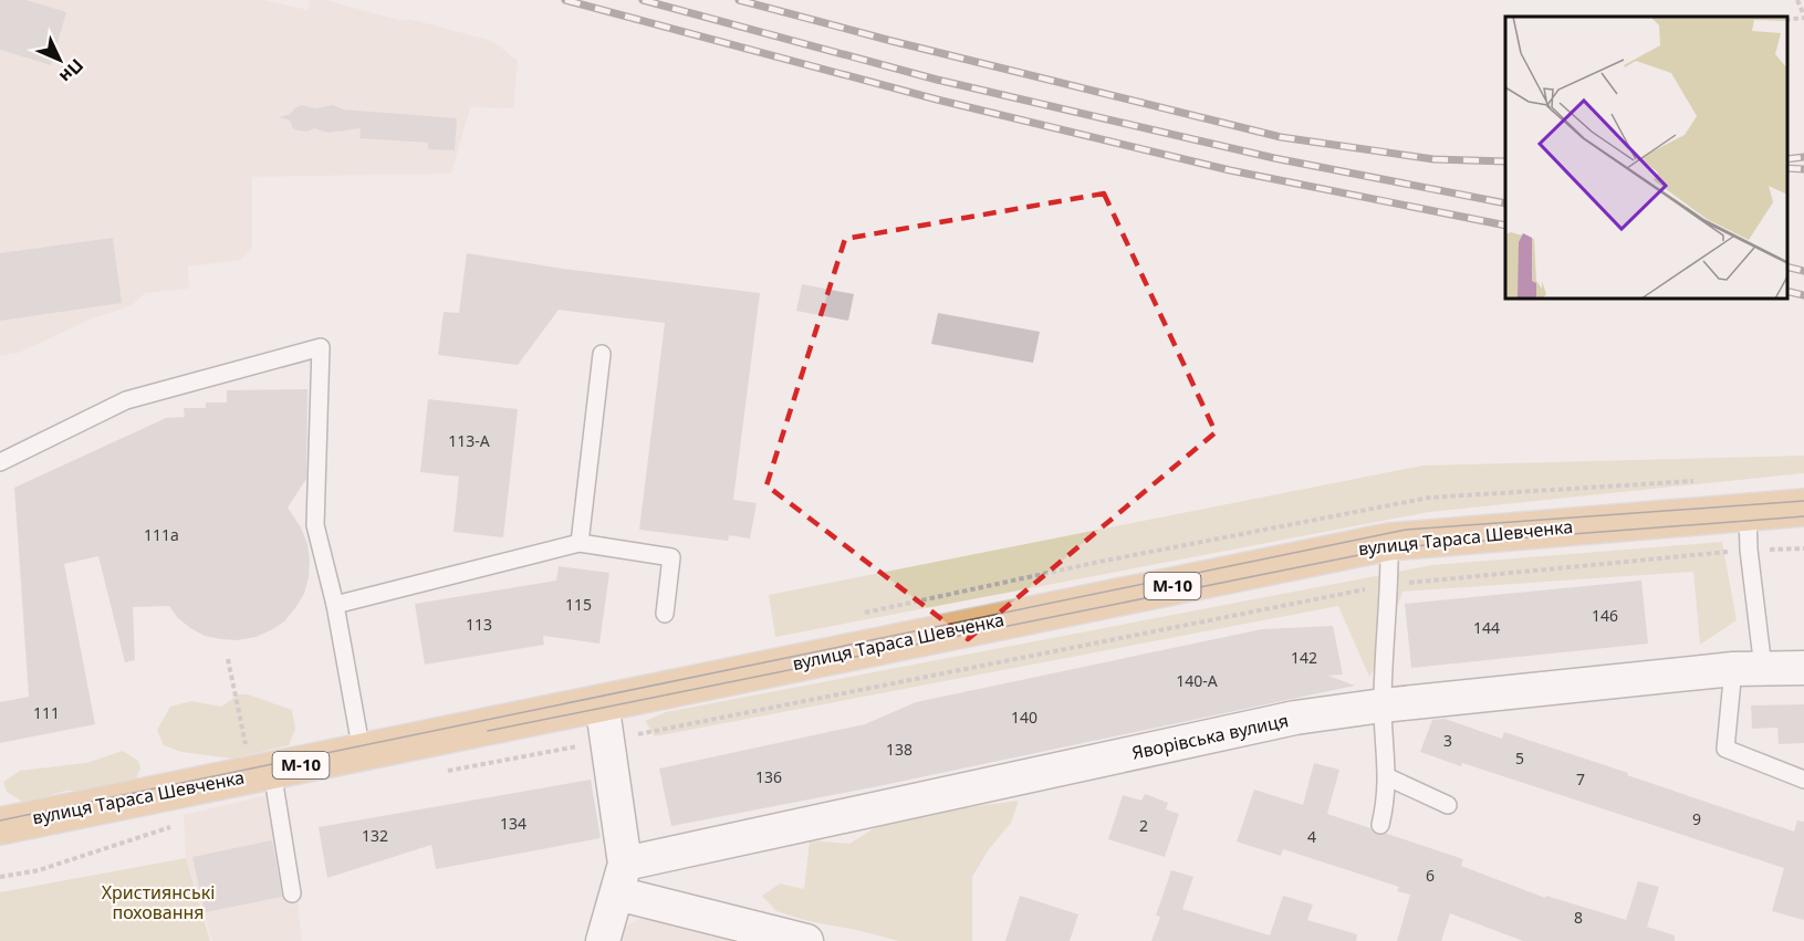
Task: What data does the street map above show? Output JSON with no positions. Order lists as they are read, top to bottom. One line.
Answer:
{"streets":{"main road":["вулиця Тараса Шевченка","М-10"],"street":["Яворівська вулиця"]},"parks":["Християнські поховання"],"house_numbers":["113-А","111а","115","146","113","144","142","140-А","111","140","3","138","5","136","7","9","134","2","132","4","6","8"],"north":"bottom right"}
